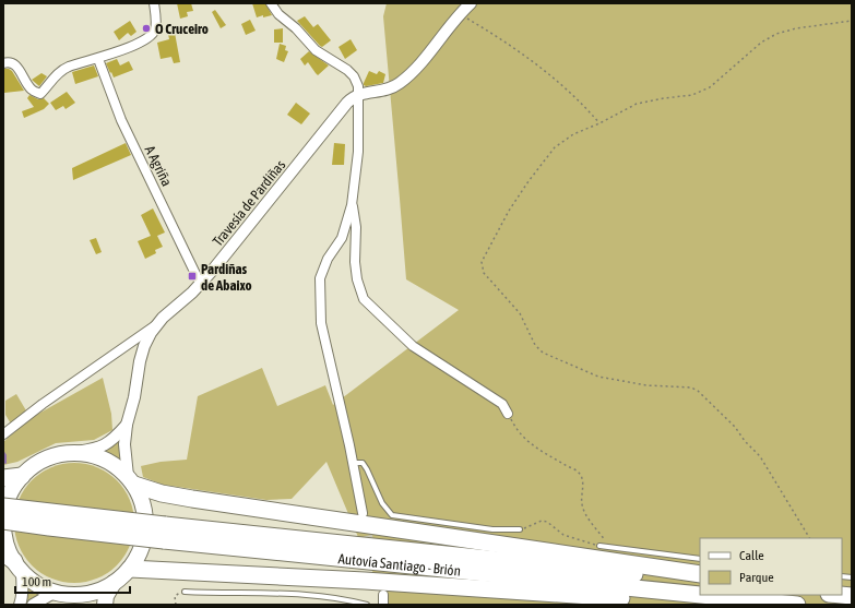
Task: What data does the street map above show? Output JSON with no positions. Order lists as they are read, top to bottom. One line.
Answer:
{"streets":{"highway":["Autovía Santiago - Brión"],"street":["A Agriña","Travesía de Pardiñas"]},"crossings":[["A Agriña","Travesía de Pardiñas"],["Travesía de Pardiñas","Autovía Santiago - Brión"]],"places":{"other":["O Cruceiro"],"transit":["Pardiñas de Abaixo"]},"legend":["Calle","Parque"],"scale_bar":"100 m"}
